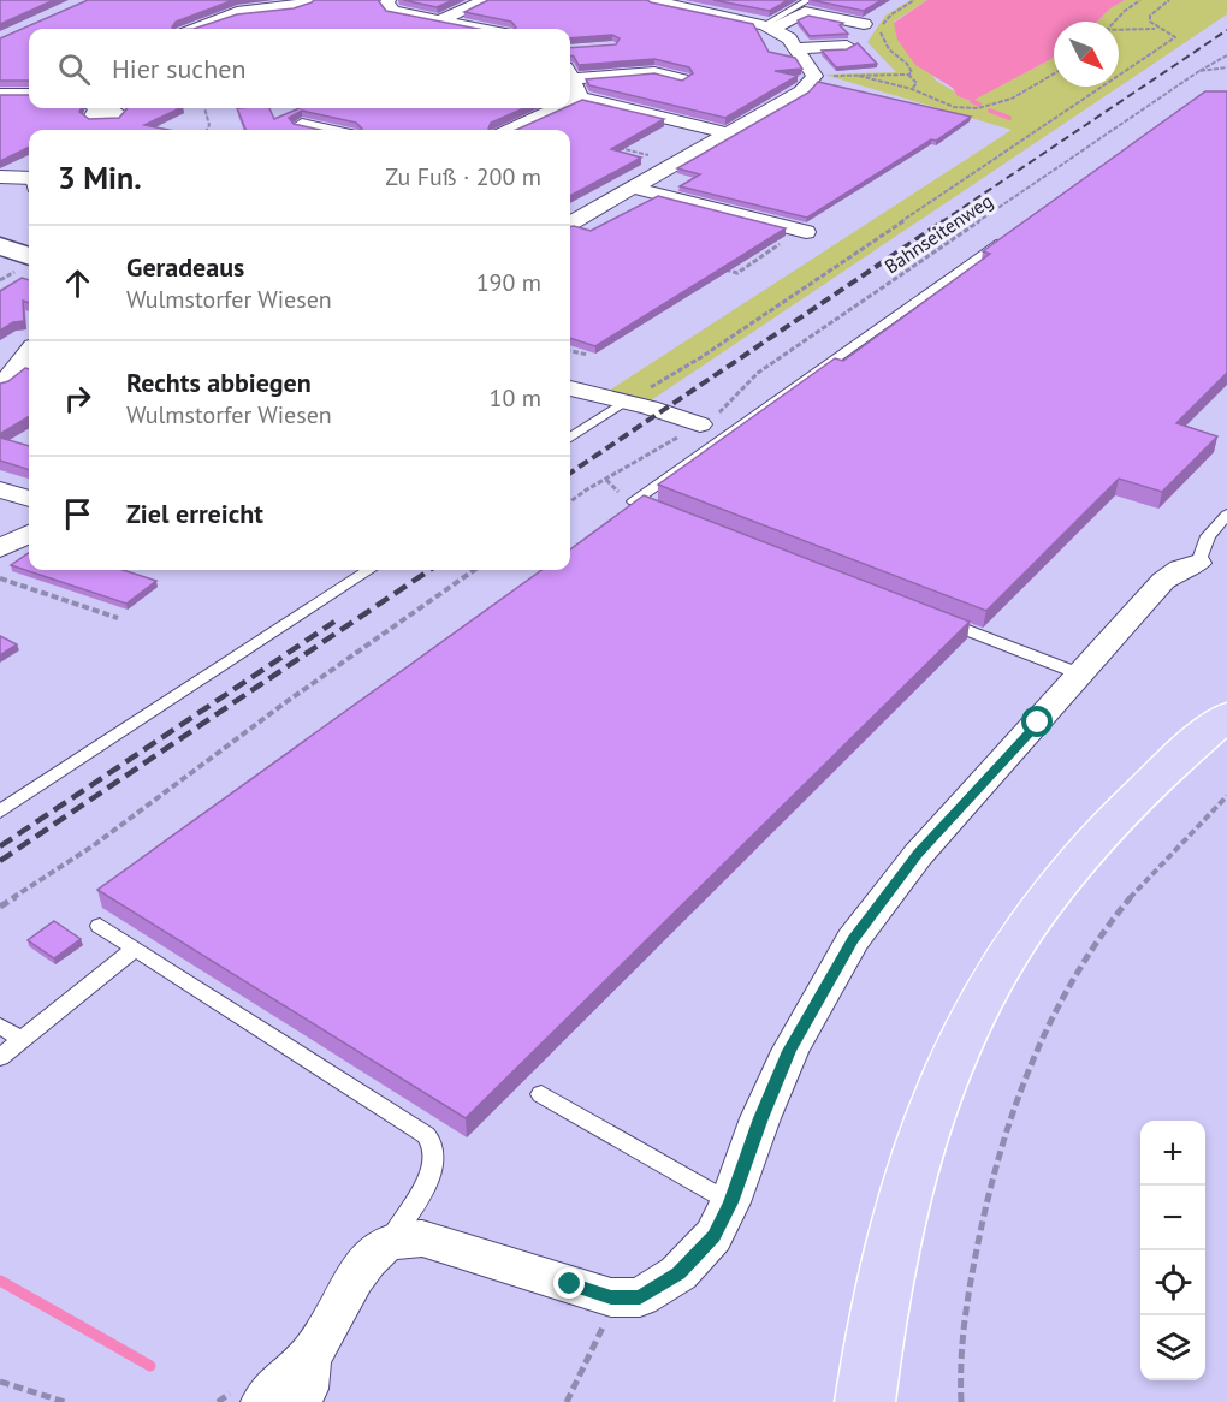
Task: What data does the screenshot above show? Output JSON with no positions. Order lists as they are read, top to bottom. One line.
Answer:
{"streets":{"path":["Bahnseitenweg"]},"north":"bottom right","page":{"search":"Hier suchen","heading":["3 Min.","Zu Fuß · 200 m"],"list":[["Geradeaus","Wulmstorfer Wiesen","190 m"],["Rechts abbiegen","Wulmstorfer Wiesen","10 m"],"Ziel erreicht"],"map_buttons":["+","−"]}}
